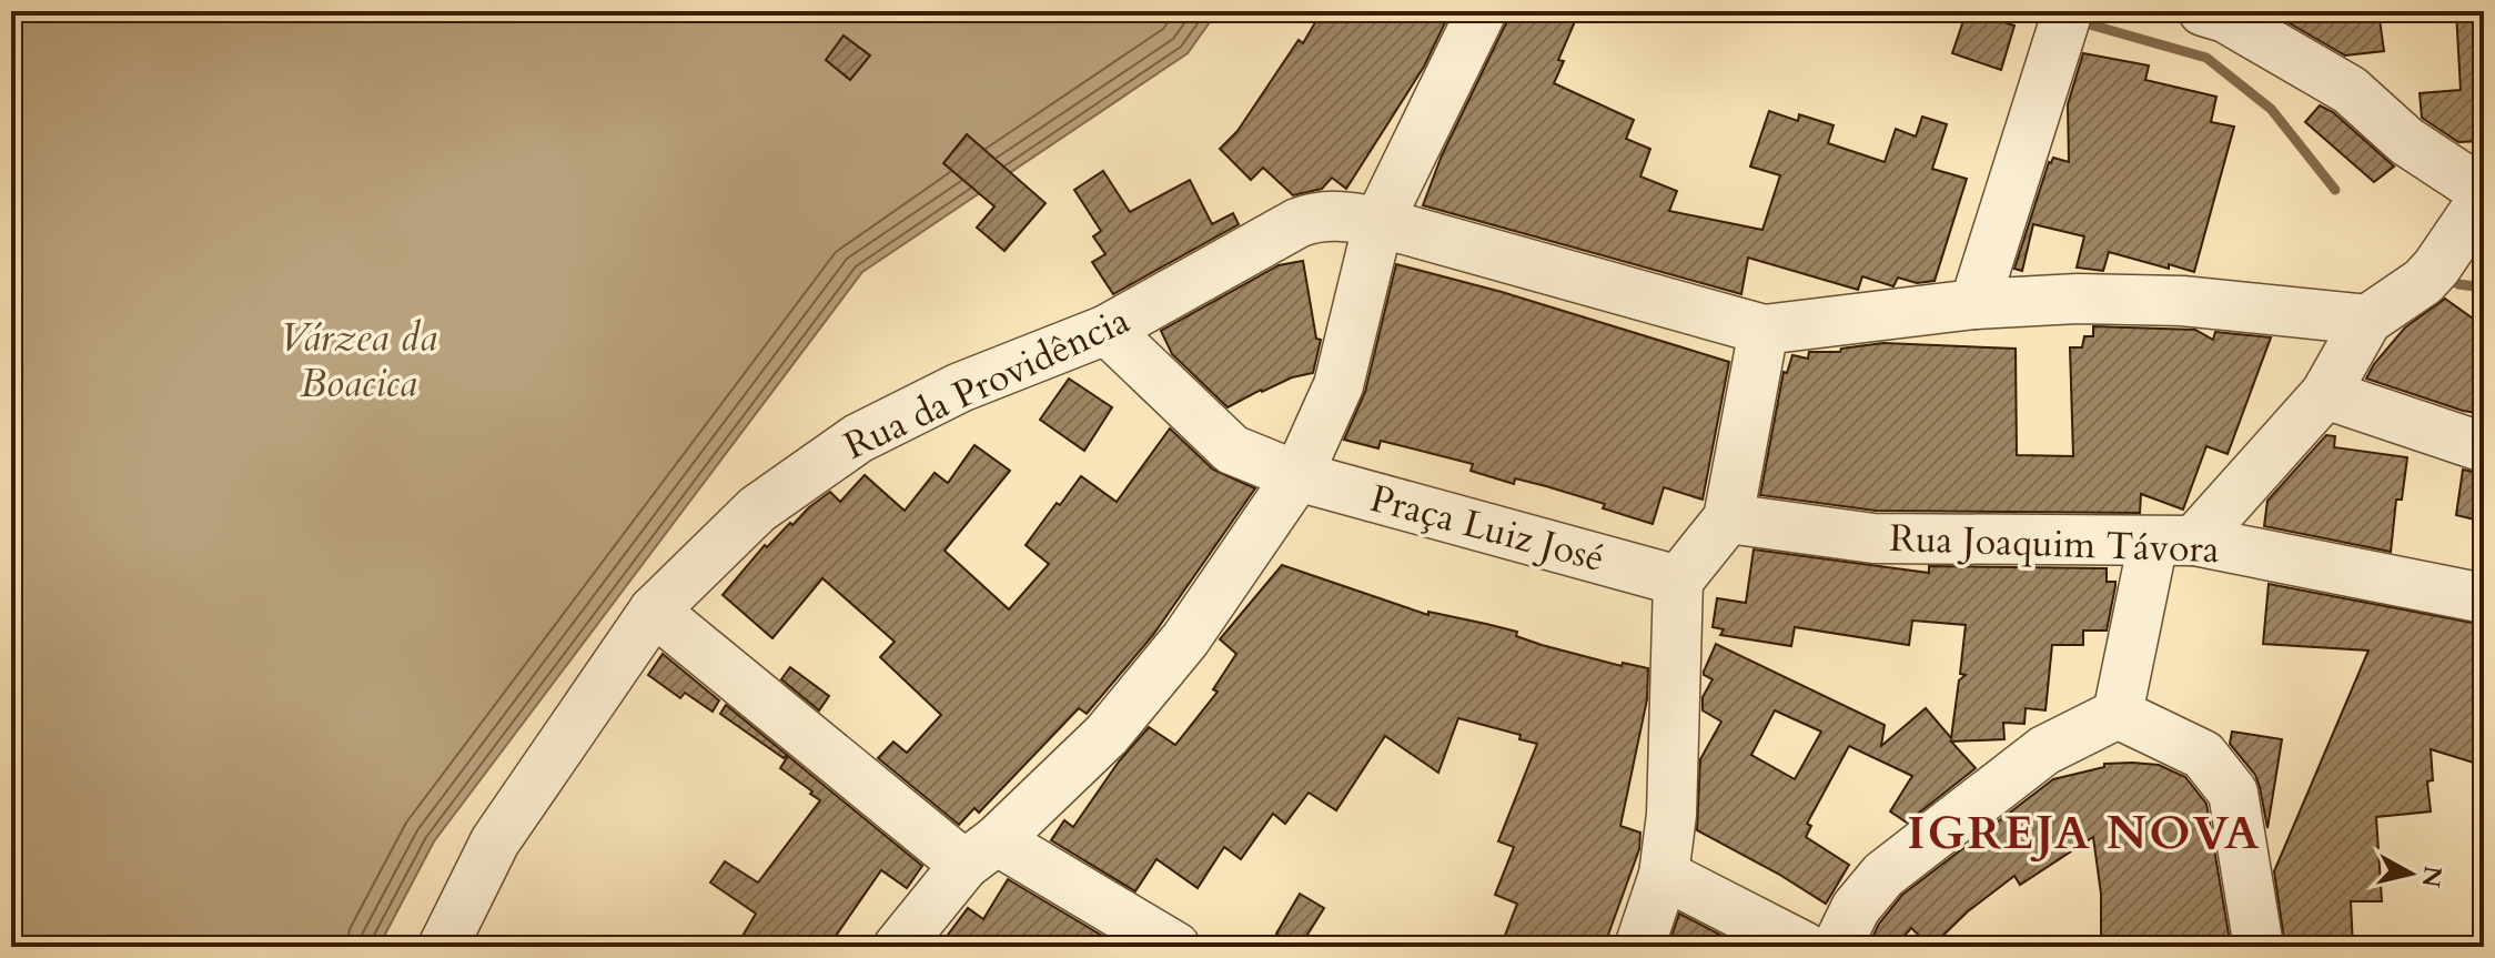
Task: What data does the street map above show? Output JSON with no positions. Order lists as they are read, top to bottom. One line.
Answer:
{"streets":{"street":["Rua da Providência","Praça Luiz José","Rua Joaquim Távora"]},"crossings":[["Rua da Providência","Praça Luiz José"]],"districts":["IGREJA NOVA"],"water":["Várzea da Boacica"],"north":"right"}
